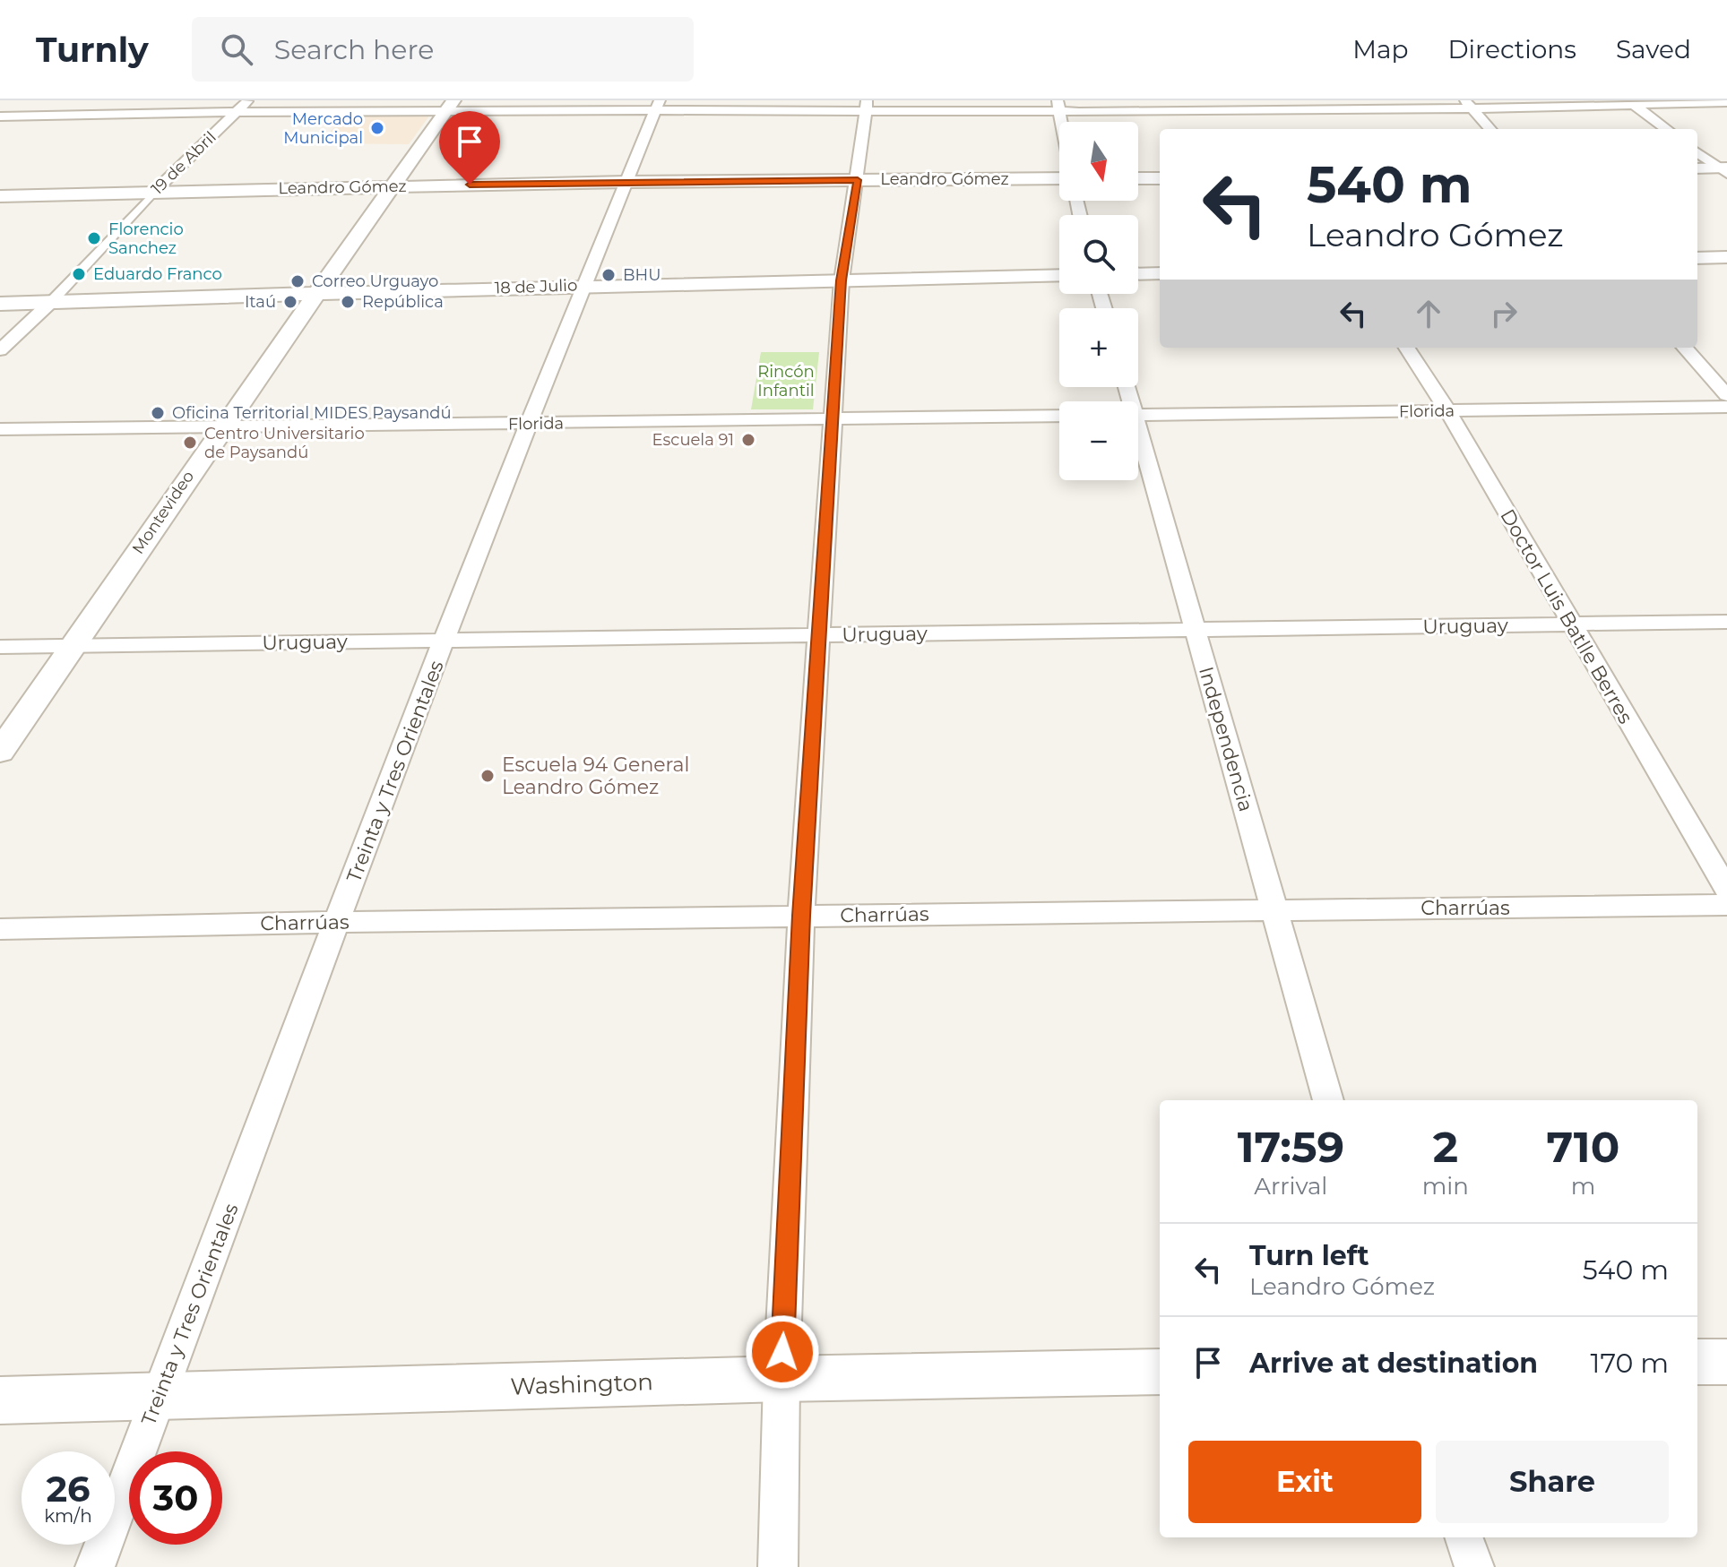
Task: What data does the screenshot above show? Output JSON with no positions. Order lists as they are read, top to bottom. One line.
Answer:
{"streets":{"street":["19 de Abril","Leandro Gómez","18 de Julio","Florida","Montevideo","Doctor Luis Batlle Berres","Uruguay","Independencia","Treinta y Tres Orientales","Charrúas","Washington"]},"crossings":[["19 de Abril","Leandro Gómez"],["19 de Abril","18 de Julio"],["Leandro Gómez","Montevideo"],["Leandro Gómez","Treinta y Tres Orientales"],["18 de Julio","Montevideo"],["18 de Julio","Treinta y Tres Orientales"],["Florida","Montevideo"],["Florida","Doctor Luis Batlle Berres"],["Florida","Treinta y Tres Orientales"],["Montevideo","Uruguay"],["Doctor Luis Batlle Berres","Uruguay"],["Uruguay","Independencia"],["Uruguay","Treinta y Tres Orientales"],["Independencia","Charrúas"],["Treinta y Tres Orientales","Charrúas"],["Treinta y Tres Orientales","Washington"]],"parks":["Rincón Infantil"],"places":["Mercado Municipal","Florencio Sanchez","Eduardo Franco","BHU","Correo Urguayo","Itaú","República","Oficina Territorial MIDES Paysandú","Escuela 91","Centro Universitario de Paysandú","Escuela 94 General Leandro Gómez"],"north":"bottom","page":{"header":"Turnly","search":"Search here","nav":["Map","Directions","Saved"],"map_buttons":["+","−"],"turn":["540 m","Leandro Gómez"],"eta":["17:59","Arrival","2","min","710","m"],"list":[{"name":"Turn left","note":"Leandro Gómez","value":"540 m"},{"name":"Arrive at destination","value":"170 m"}],"buttons":["Exit","Share"],"speed":"26 km/h","limit":"30"}}
